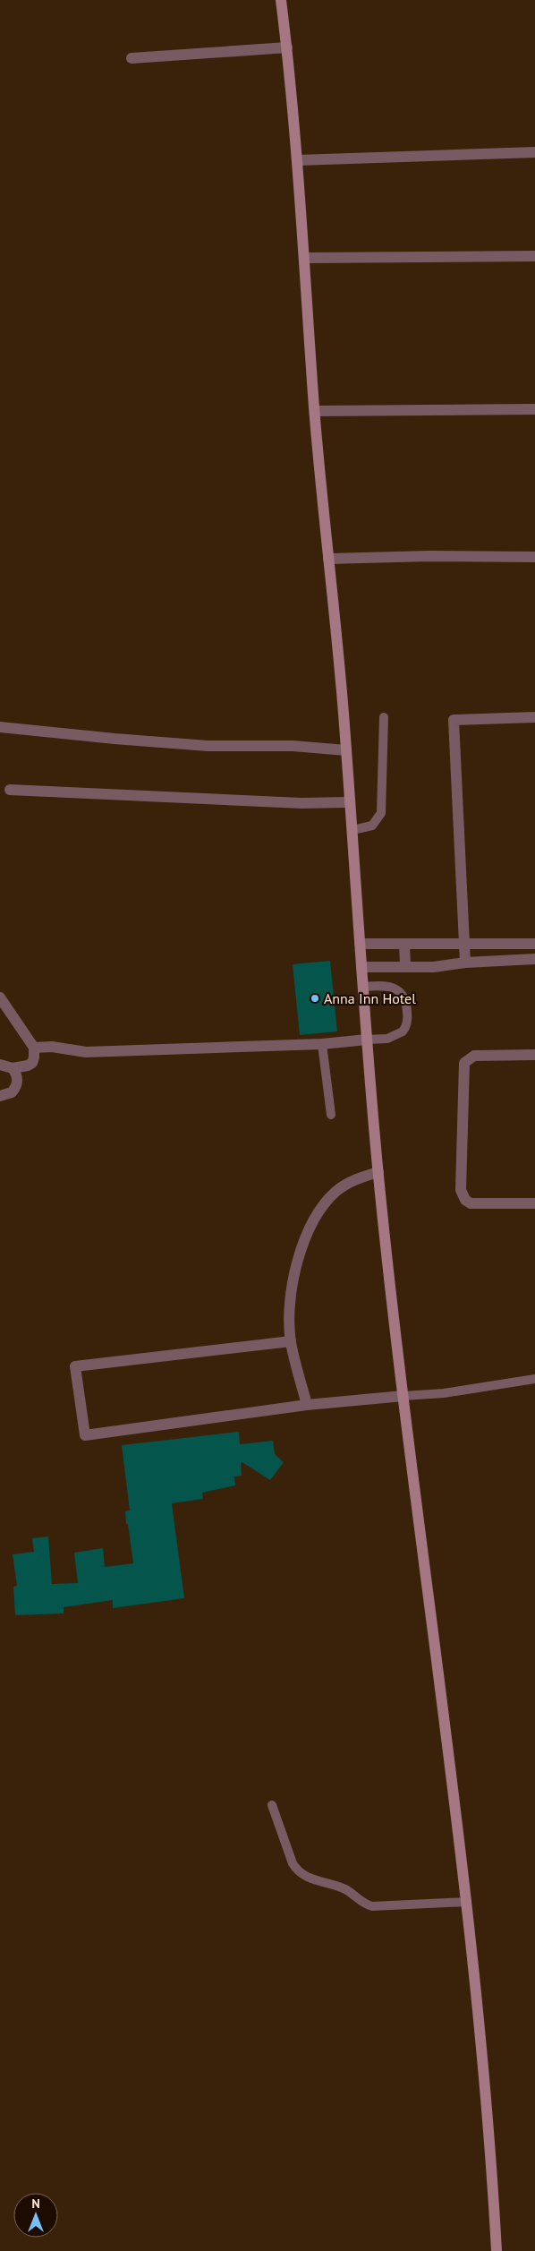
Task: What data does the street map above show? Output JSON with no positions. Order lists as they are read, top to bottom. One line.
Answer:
{"places":["Anna Inn Hotel"],"north":"top"}
